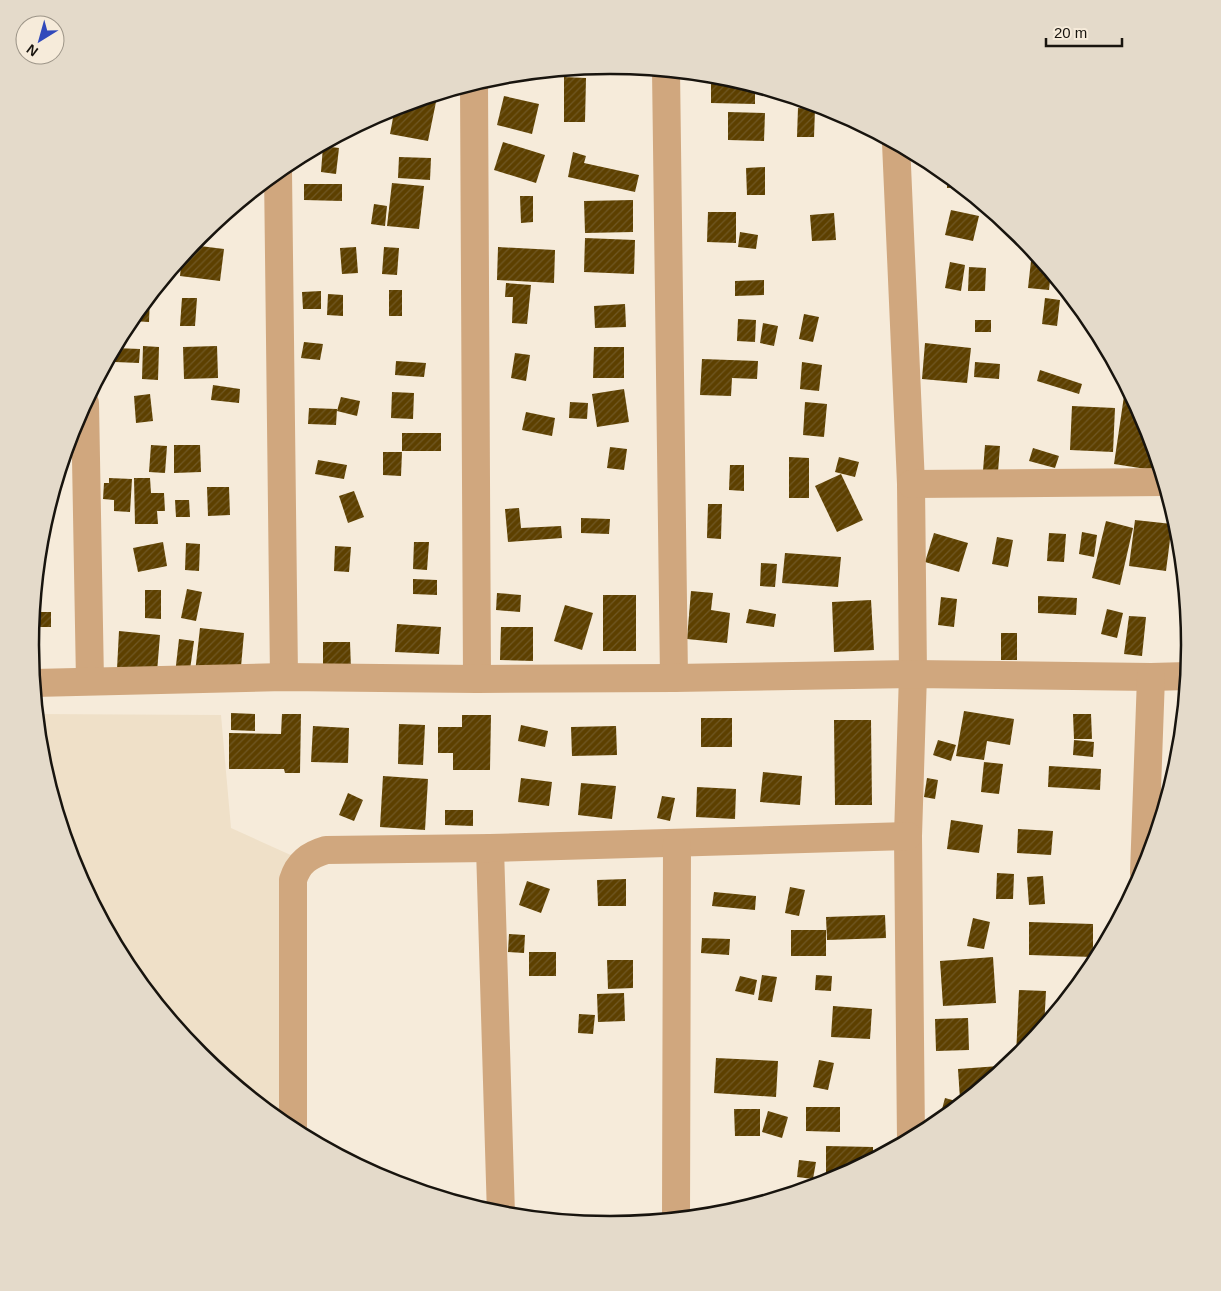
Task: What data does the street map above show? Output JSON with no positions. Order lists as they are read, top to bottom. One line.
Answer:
{"scale_bar":"20 m","north":"bottom left"}
